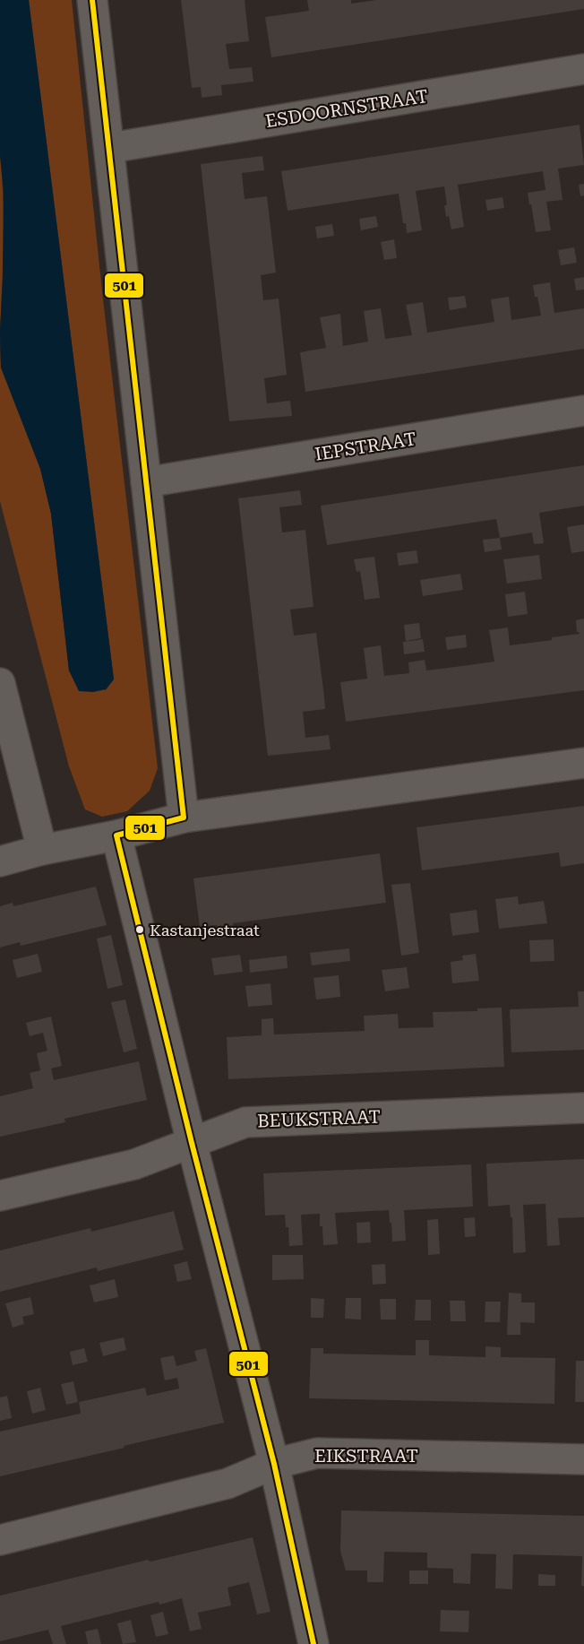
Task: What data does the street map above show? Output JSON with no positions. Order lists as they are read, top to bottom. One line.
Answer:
{"streets":{"street":["ESDOORNSTRAAT","IEPSTRAAT","BEUKSTRAAT","EIKSTRAAT"]},"places":["Kastanjestraat"],"lines":["transit line 501"]}
